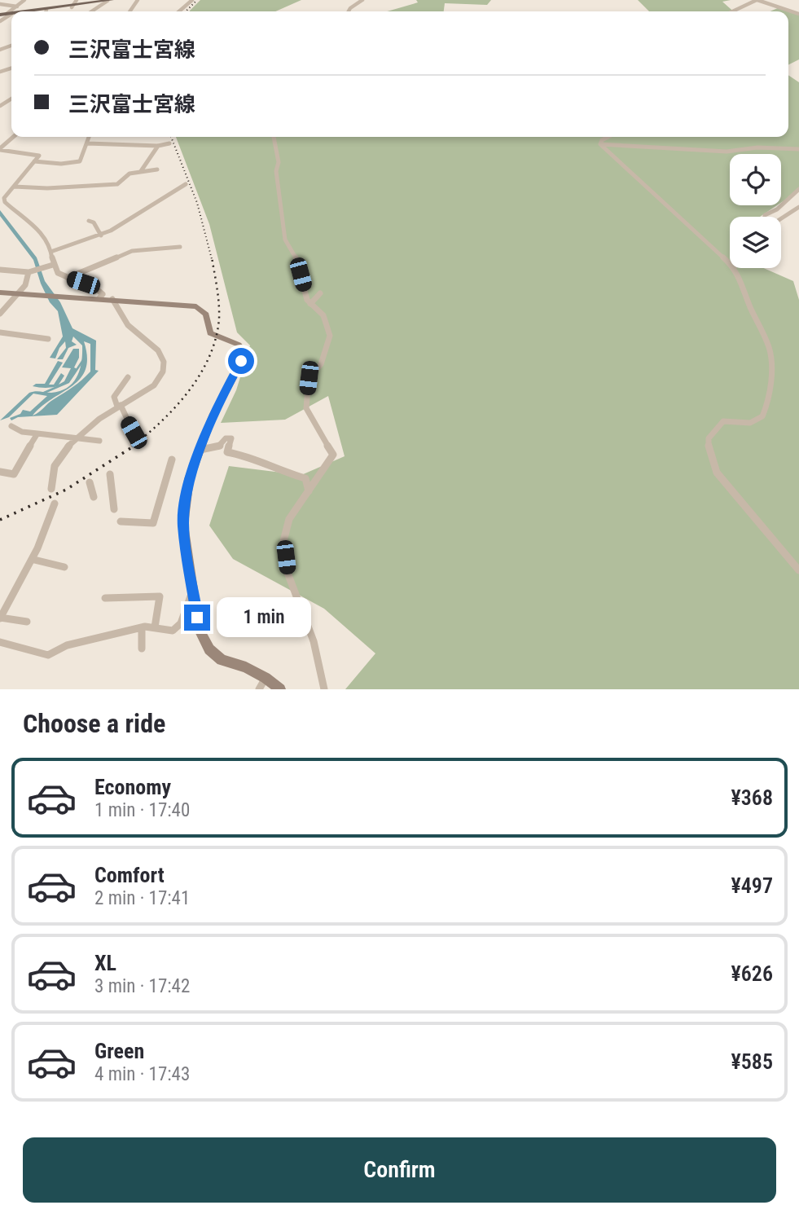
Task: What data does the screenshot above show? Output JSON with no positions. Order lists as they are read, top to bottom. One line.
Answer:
{"page":{"banner":["三沢富士宮線","三沢富士宮線"],"bubble":"1 min","heading":"Choose a ride","list":[{"name":"Economy","note":"1 min · 17:40","value":"¥368"},{"name":"Comfort","note":"2 min · 17:41","value":"¥497"},{"name":"XL","note":"3 min · 17:42","value":"¥626"},{"name":"Green","note":"4 min · 17:43","value":"¥585"}],"buttons":"Confirm"}}
